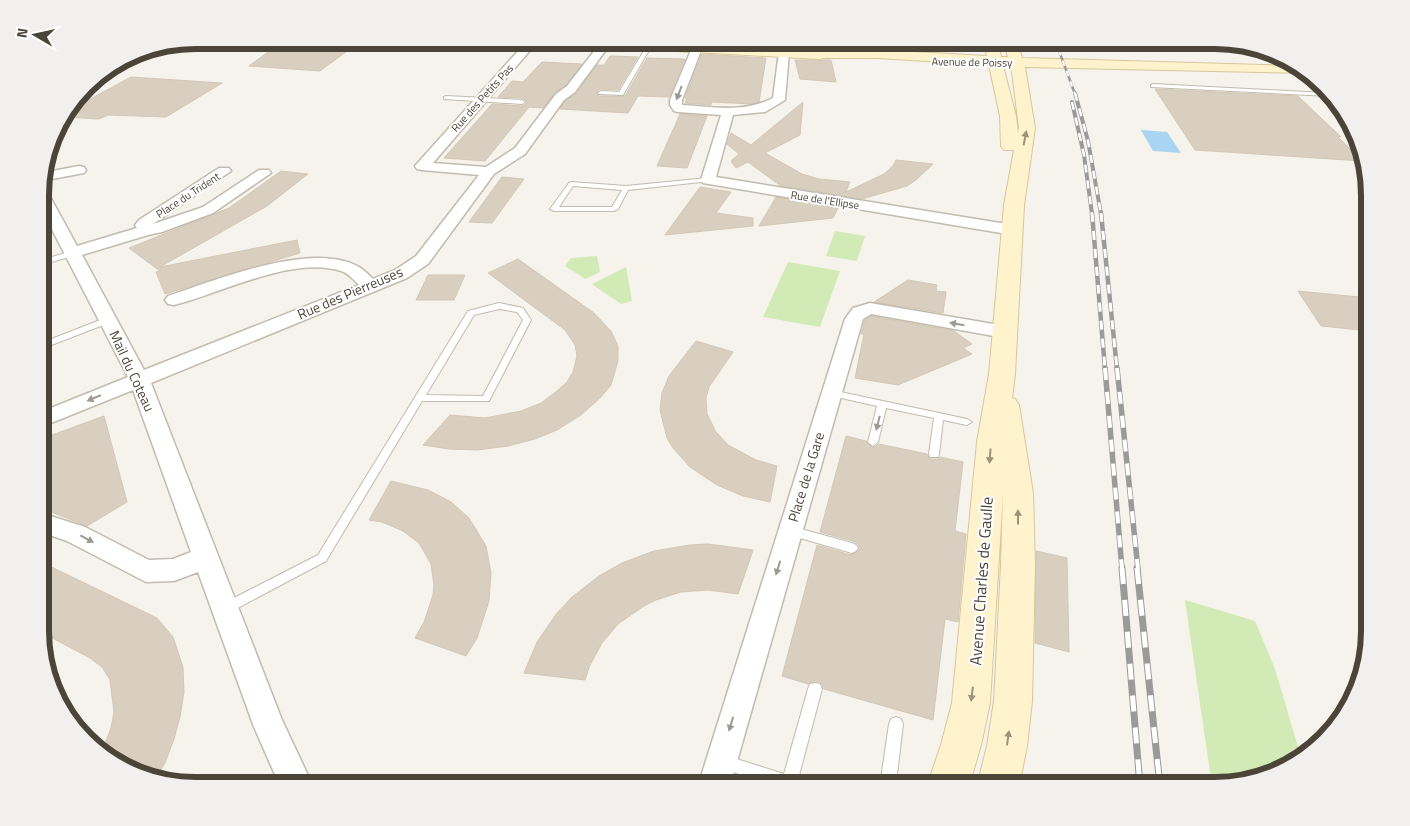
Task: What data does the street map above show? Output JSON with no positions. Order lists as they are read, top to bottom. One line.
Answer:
{"streets":{"main road":["Avenue de Poissy","Avenue Charles de Gaulle"],"street":["Rue des Petits Pas","Place du Trident","Rue de l'Ellipse","Rue des Pierreuses","Mail du Coteau","Place de la Gare"]},"crossings":[["Avenue de Poissy","Avenue Charles de Gaulle"],["Rue des Petits Pas","Rue des Pierreuses"],["Rue de l'Ellipse","Avenue Charles de Gaulle"],["Rue des Pierreuses","Mail du Coteau"],["Place de la Gare","Avenue Charles de Gaulle"]],"north":"left"}
